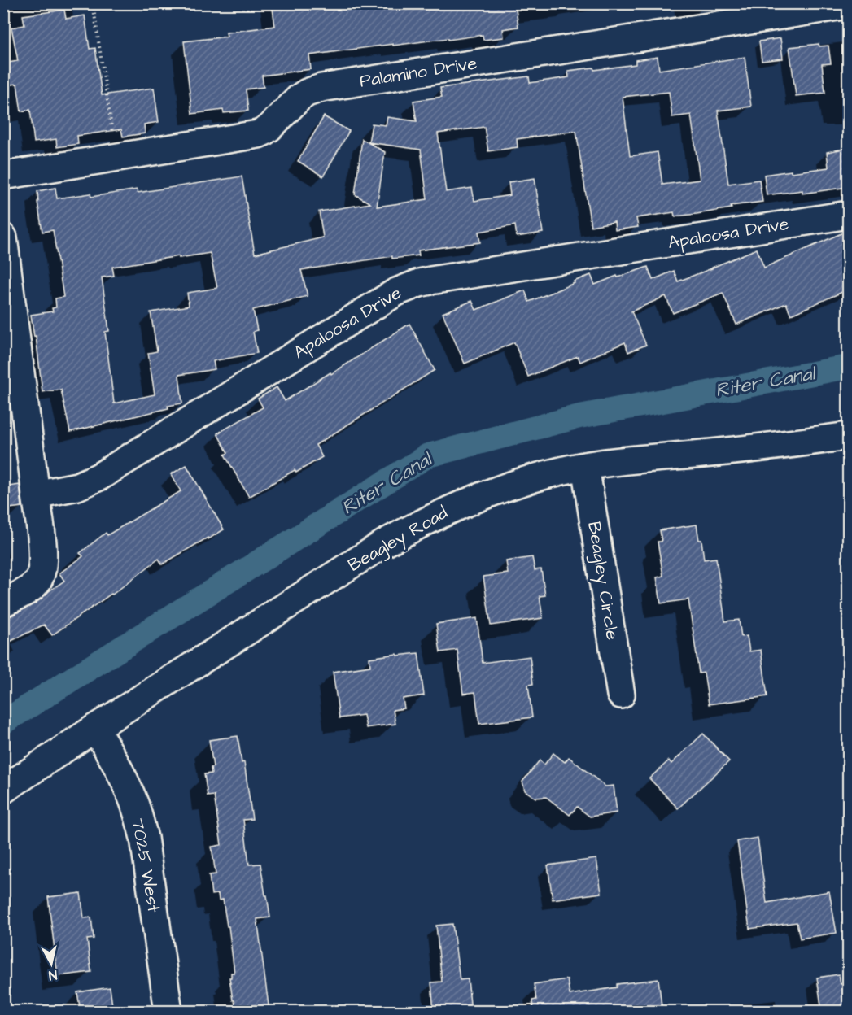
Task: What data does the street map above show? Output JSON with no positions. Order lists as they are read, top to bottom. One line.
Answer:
{"streets":{"street":["Palamino Drive","Apaloosa Drive","Beagley Road","Beagley Circle","7025 West"]},"crossings":[["Beagley Road","Beagley Circle"],["Beagley Road","7025 West"]],"water":["Riter Canal"],"north":"bottom"}
